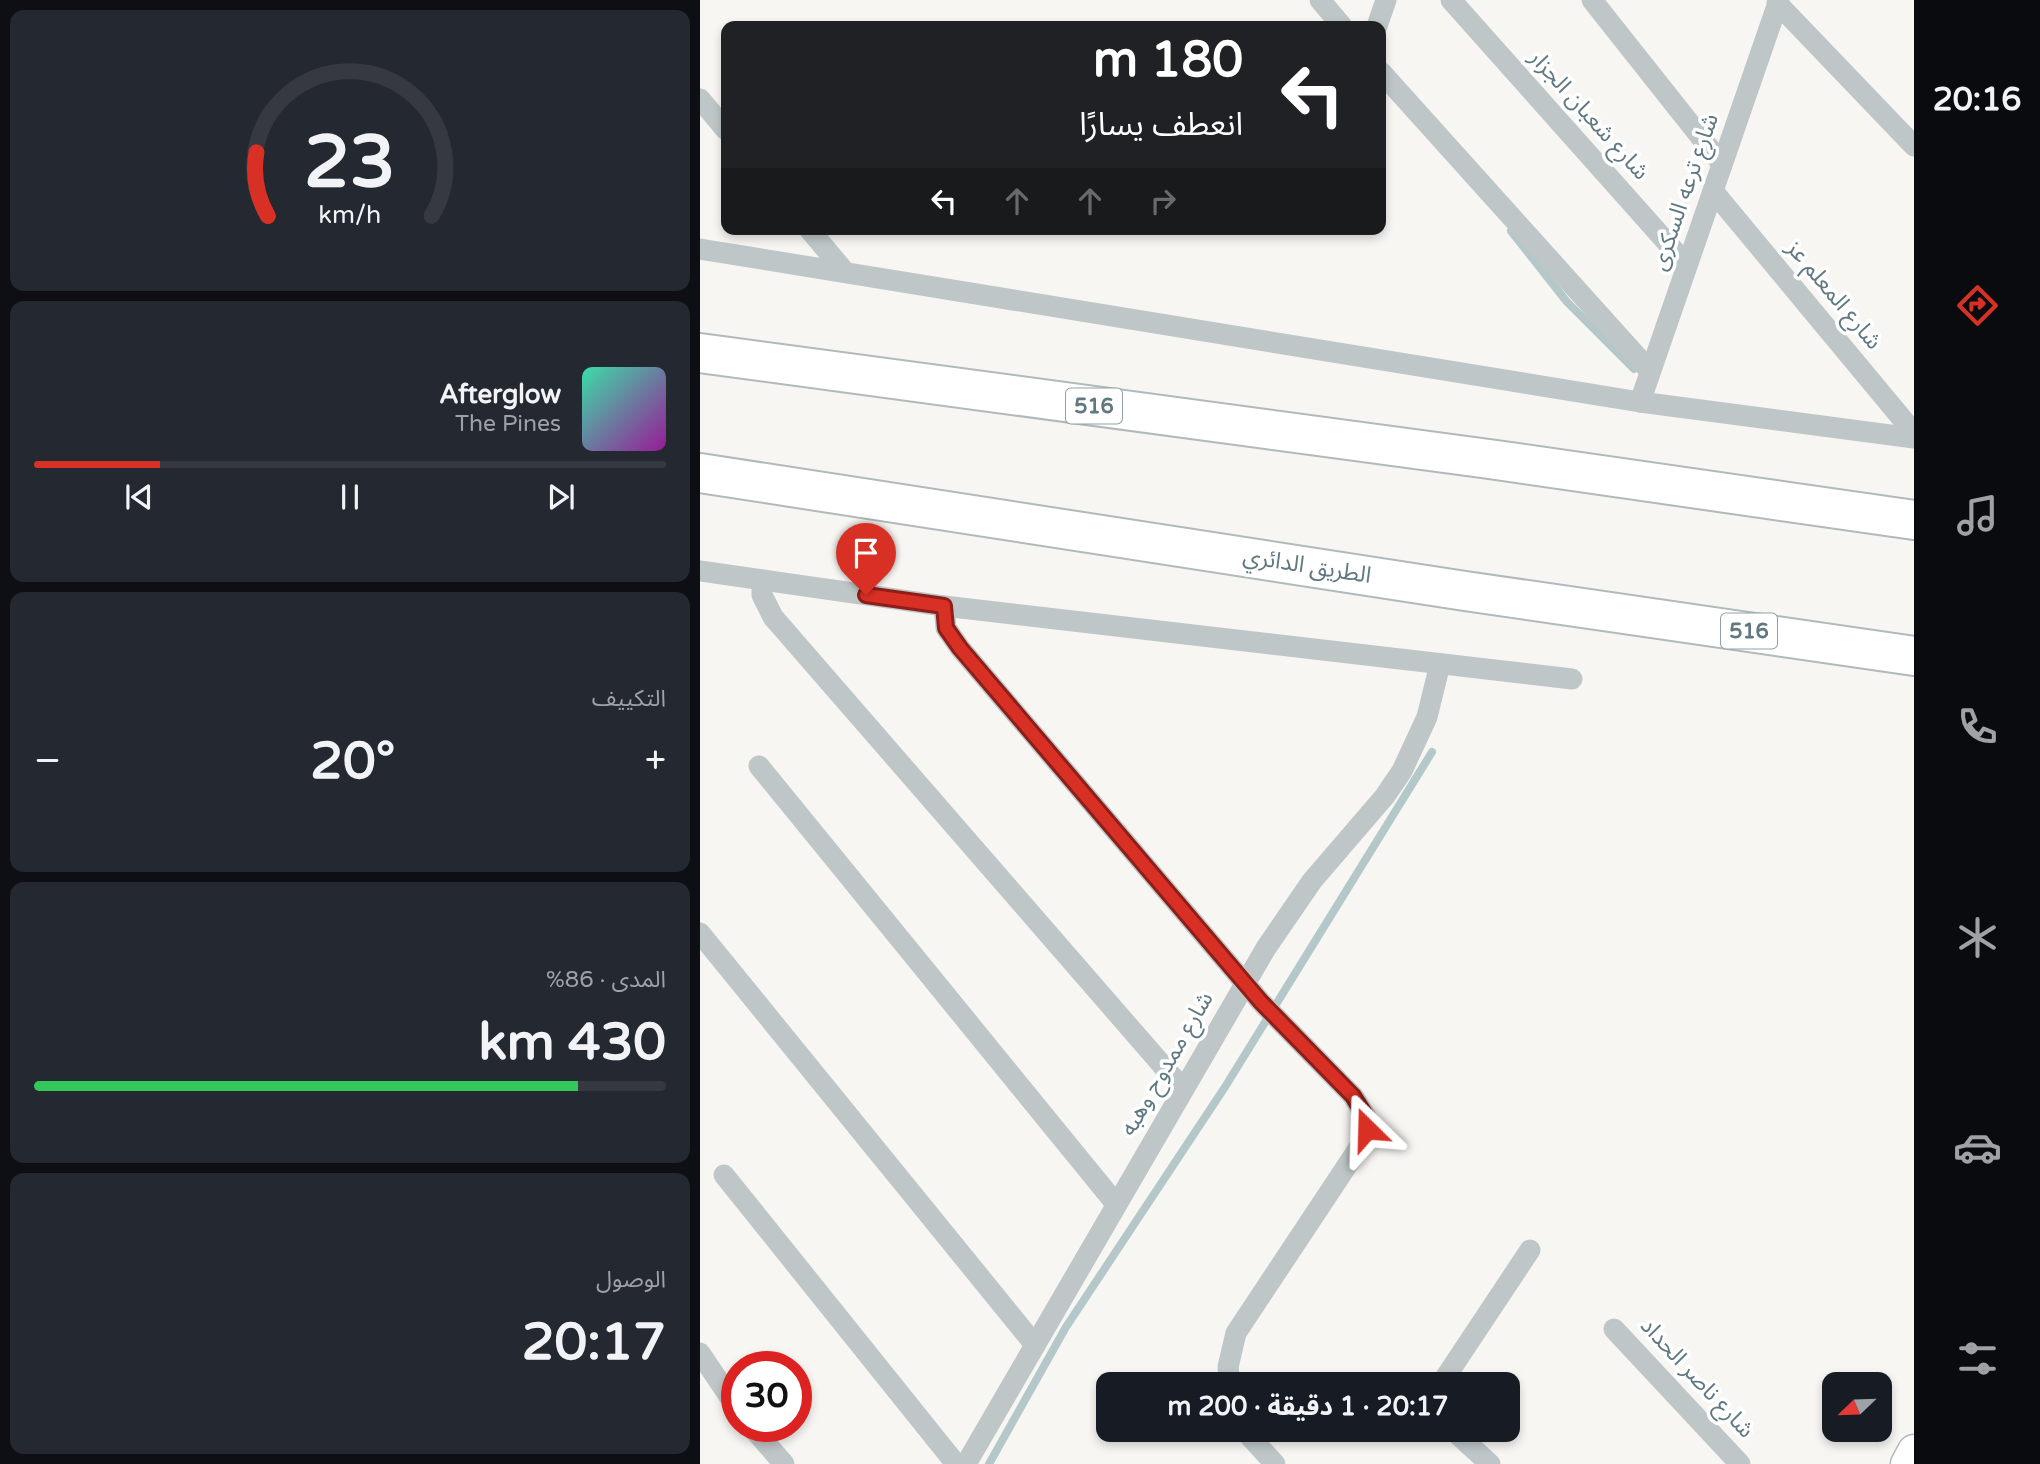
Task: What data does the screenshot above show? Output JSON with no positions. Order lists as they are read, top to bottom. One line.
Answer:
{"streets":{"highway":["516","الطريق الدائري"],"street":["شارع شعبان الجزار","شارع ترعه السكرى","شارع المعلم عز","شارع ممدوح وهبه","شارع ناصر الحداد"]},"crossings":[["شارع شعبان الجزار","شارع ترعه السكرى"],["شارع ترعه السكرى","شارع المعلم عز"]],"north":"bottom left","page":{"tabs":"20:16","turn":["180 m","انعطف يسارًا"],"song":["Afterglow","The Pines"],"tile":["التكييف",["المدى · 86%","430 km"],["الوصول","20:17"]],"heat":["−","20°","+"],"limit":"30","trip":"20:17 · 1 دقيقة · 200 m","gauge":["23","km/h"]}}
